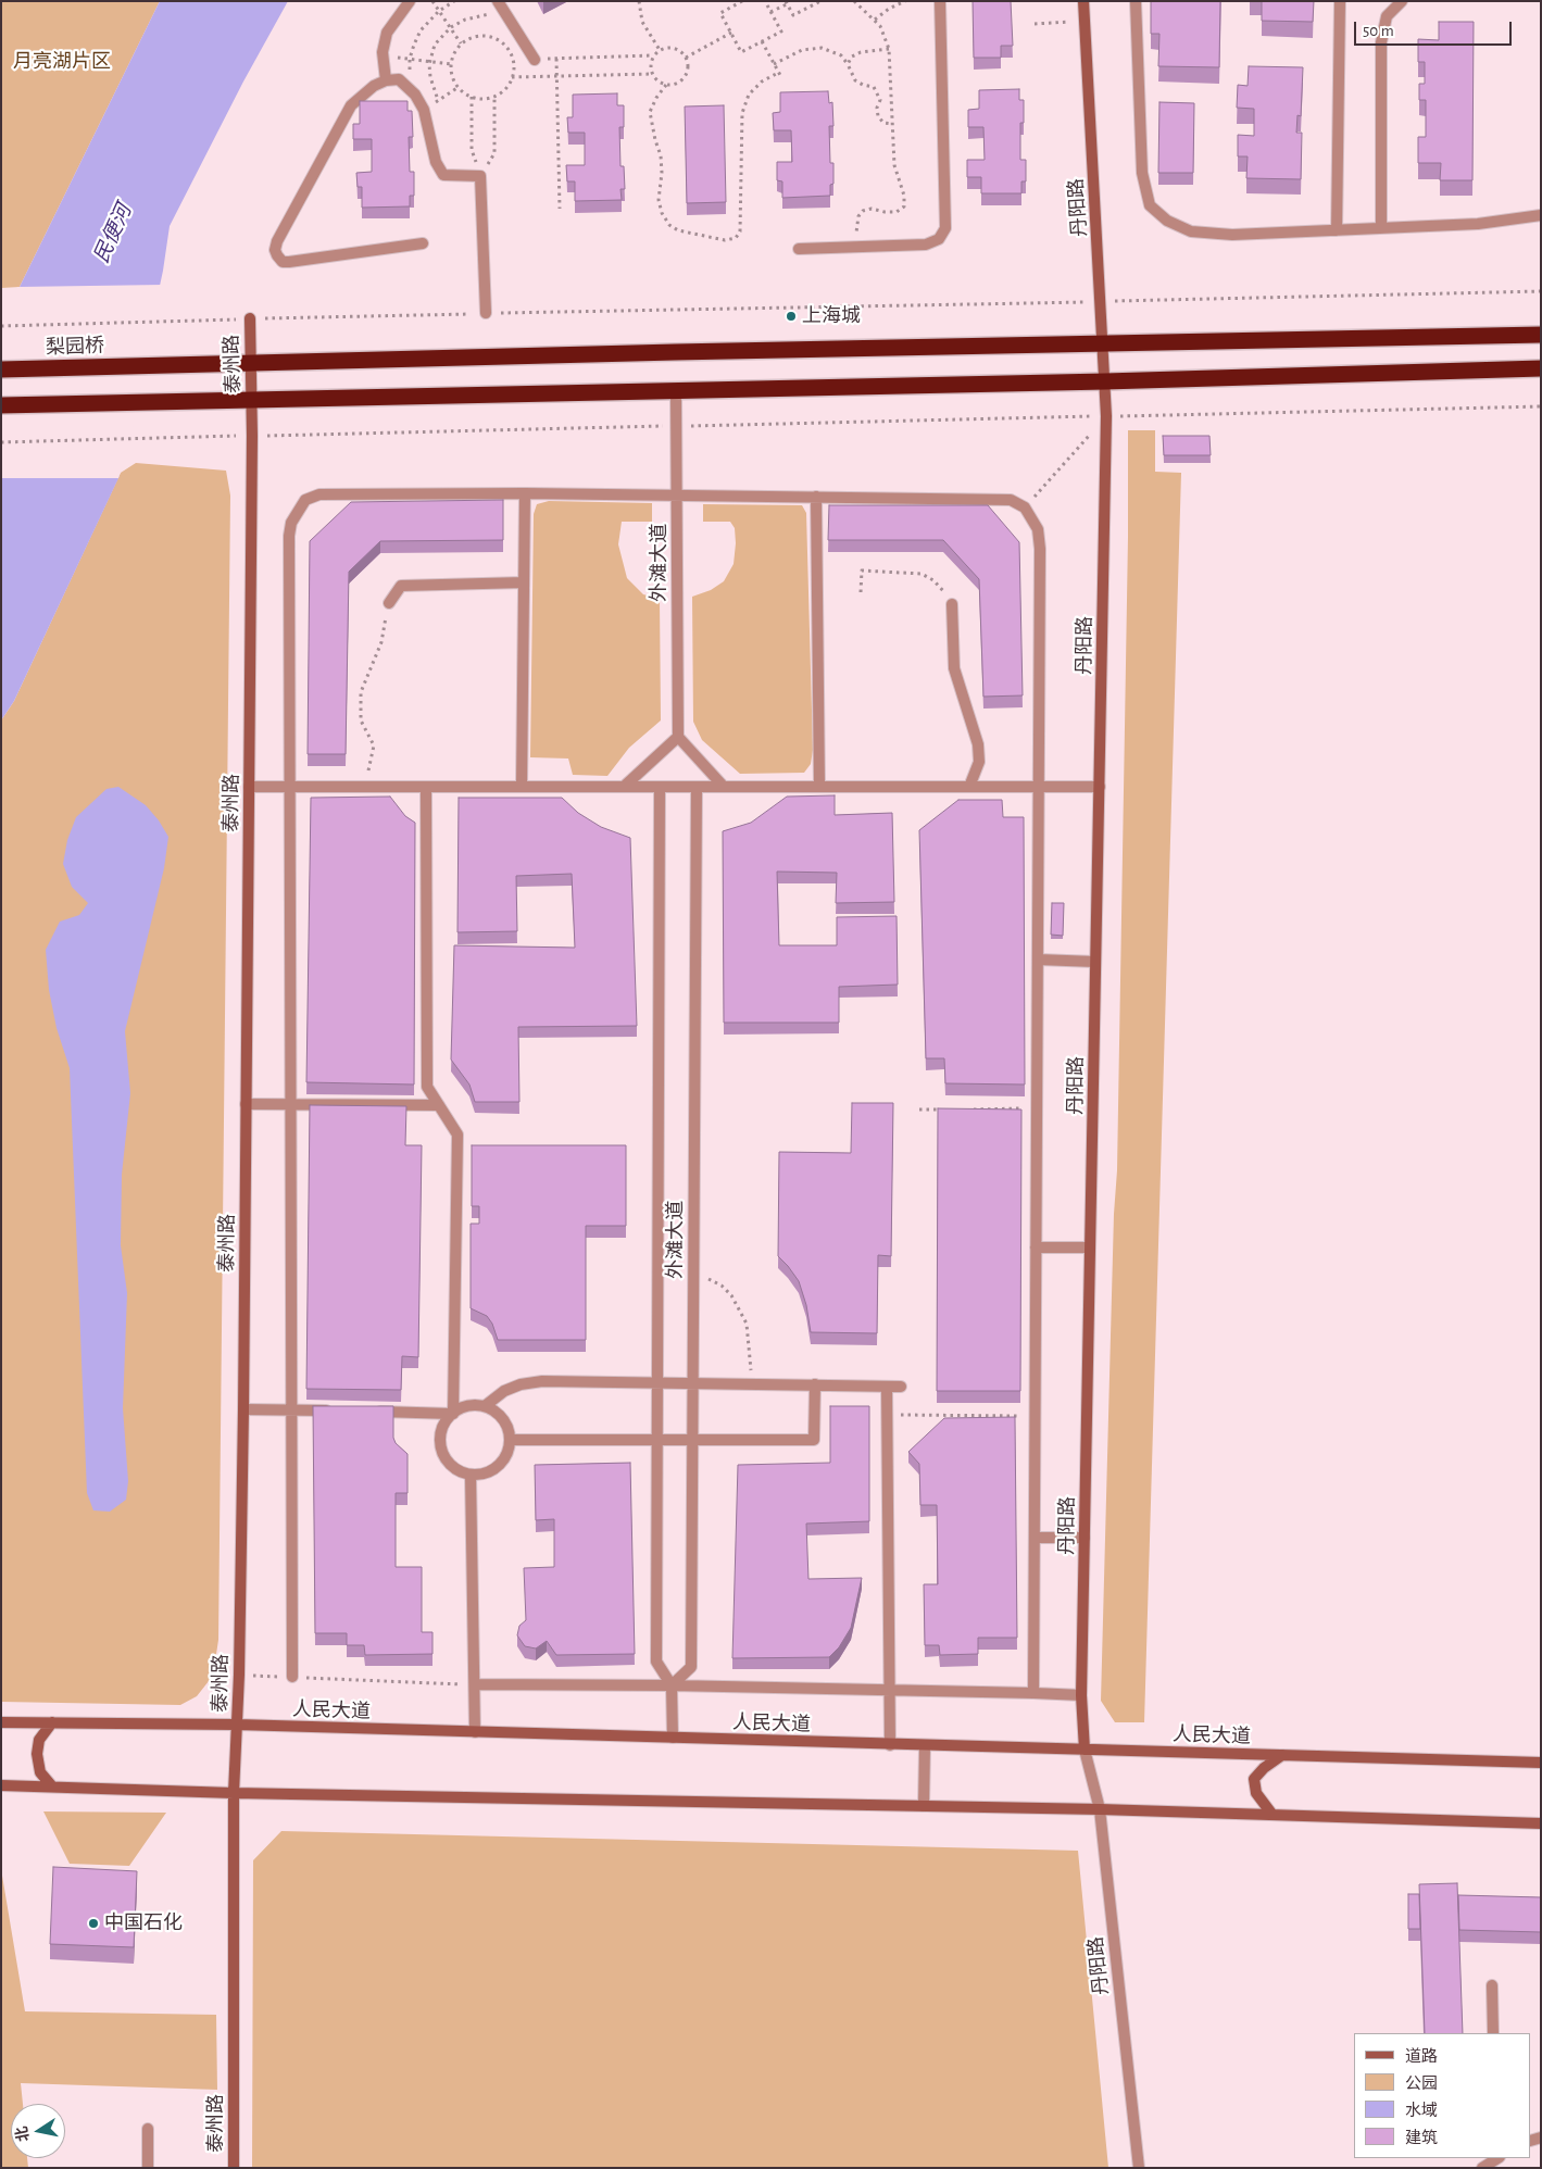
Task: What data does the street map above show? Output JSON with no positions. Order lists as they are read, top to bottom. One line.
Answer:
{"streets":{"highway":["梨园桥"],"street":["丹阳路","泰州路","外滩大道","人民大道"]},"crossings":[["丹阳路","梨园桥"],["丹阳路","人民大道"],["梨园桥","泰州路"],["泰州路","人民大道"],["外滩大道","人民大道"]],"water":["民便河"],"parks":["月亮湖片区"],"places":["上海城","中国石化"],"legend":["道路","公园","水域","建筑"],"scale_bar":"50 m","north":"left"}
